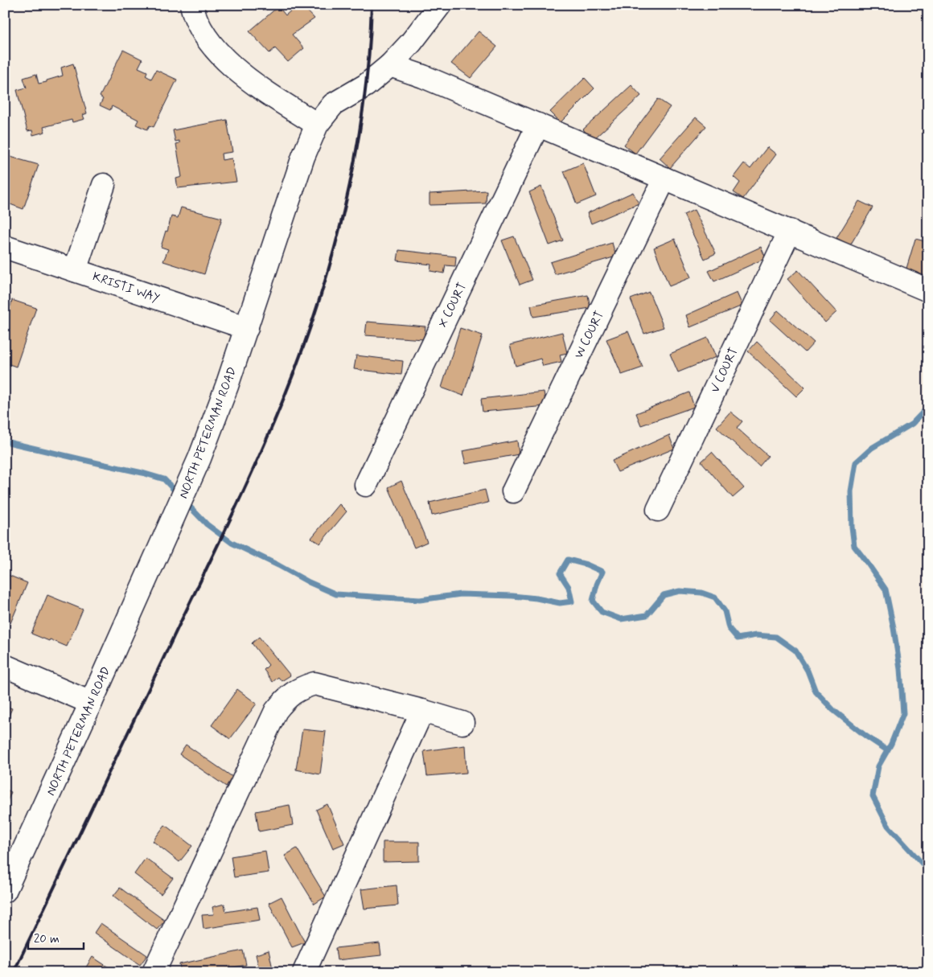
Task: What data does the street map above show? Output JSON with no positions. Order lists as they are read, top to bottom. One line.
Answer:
{"streets":{"street":["KRISTI WAY","X COURT","W COURT","V COURT","NORTH PETERMAN ROAD"]},"crossings":[["KRISTI WAY","NORTH PETERMAN ROAD"]],"scale_bar":"20 m"}
